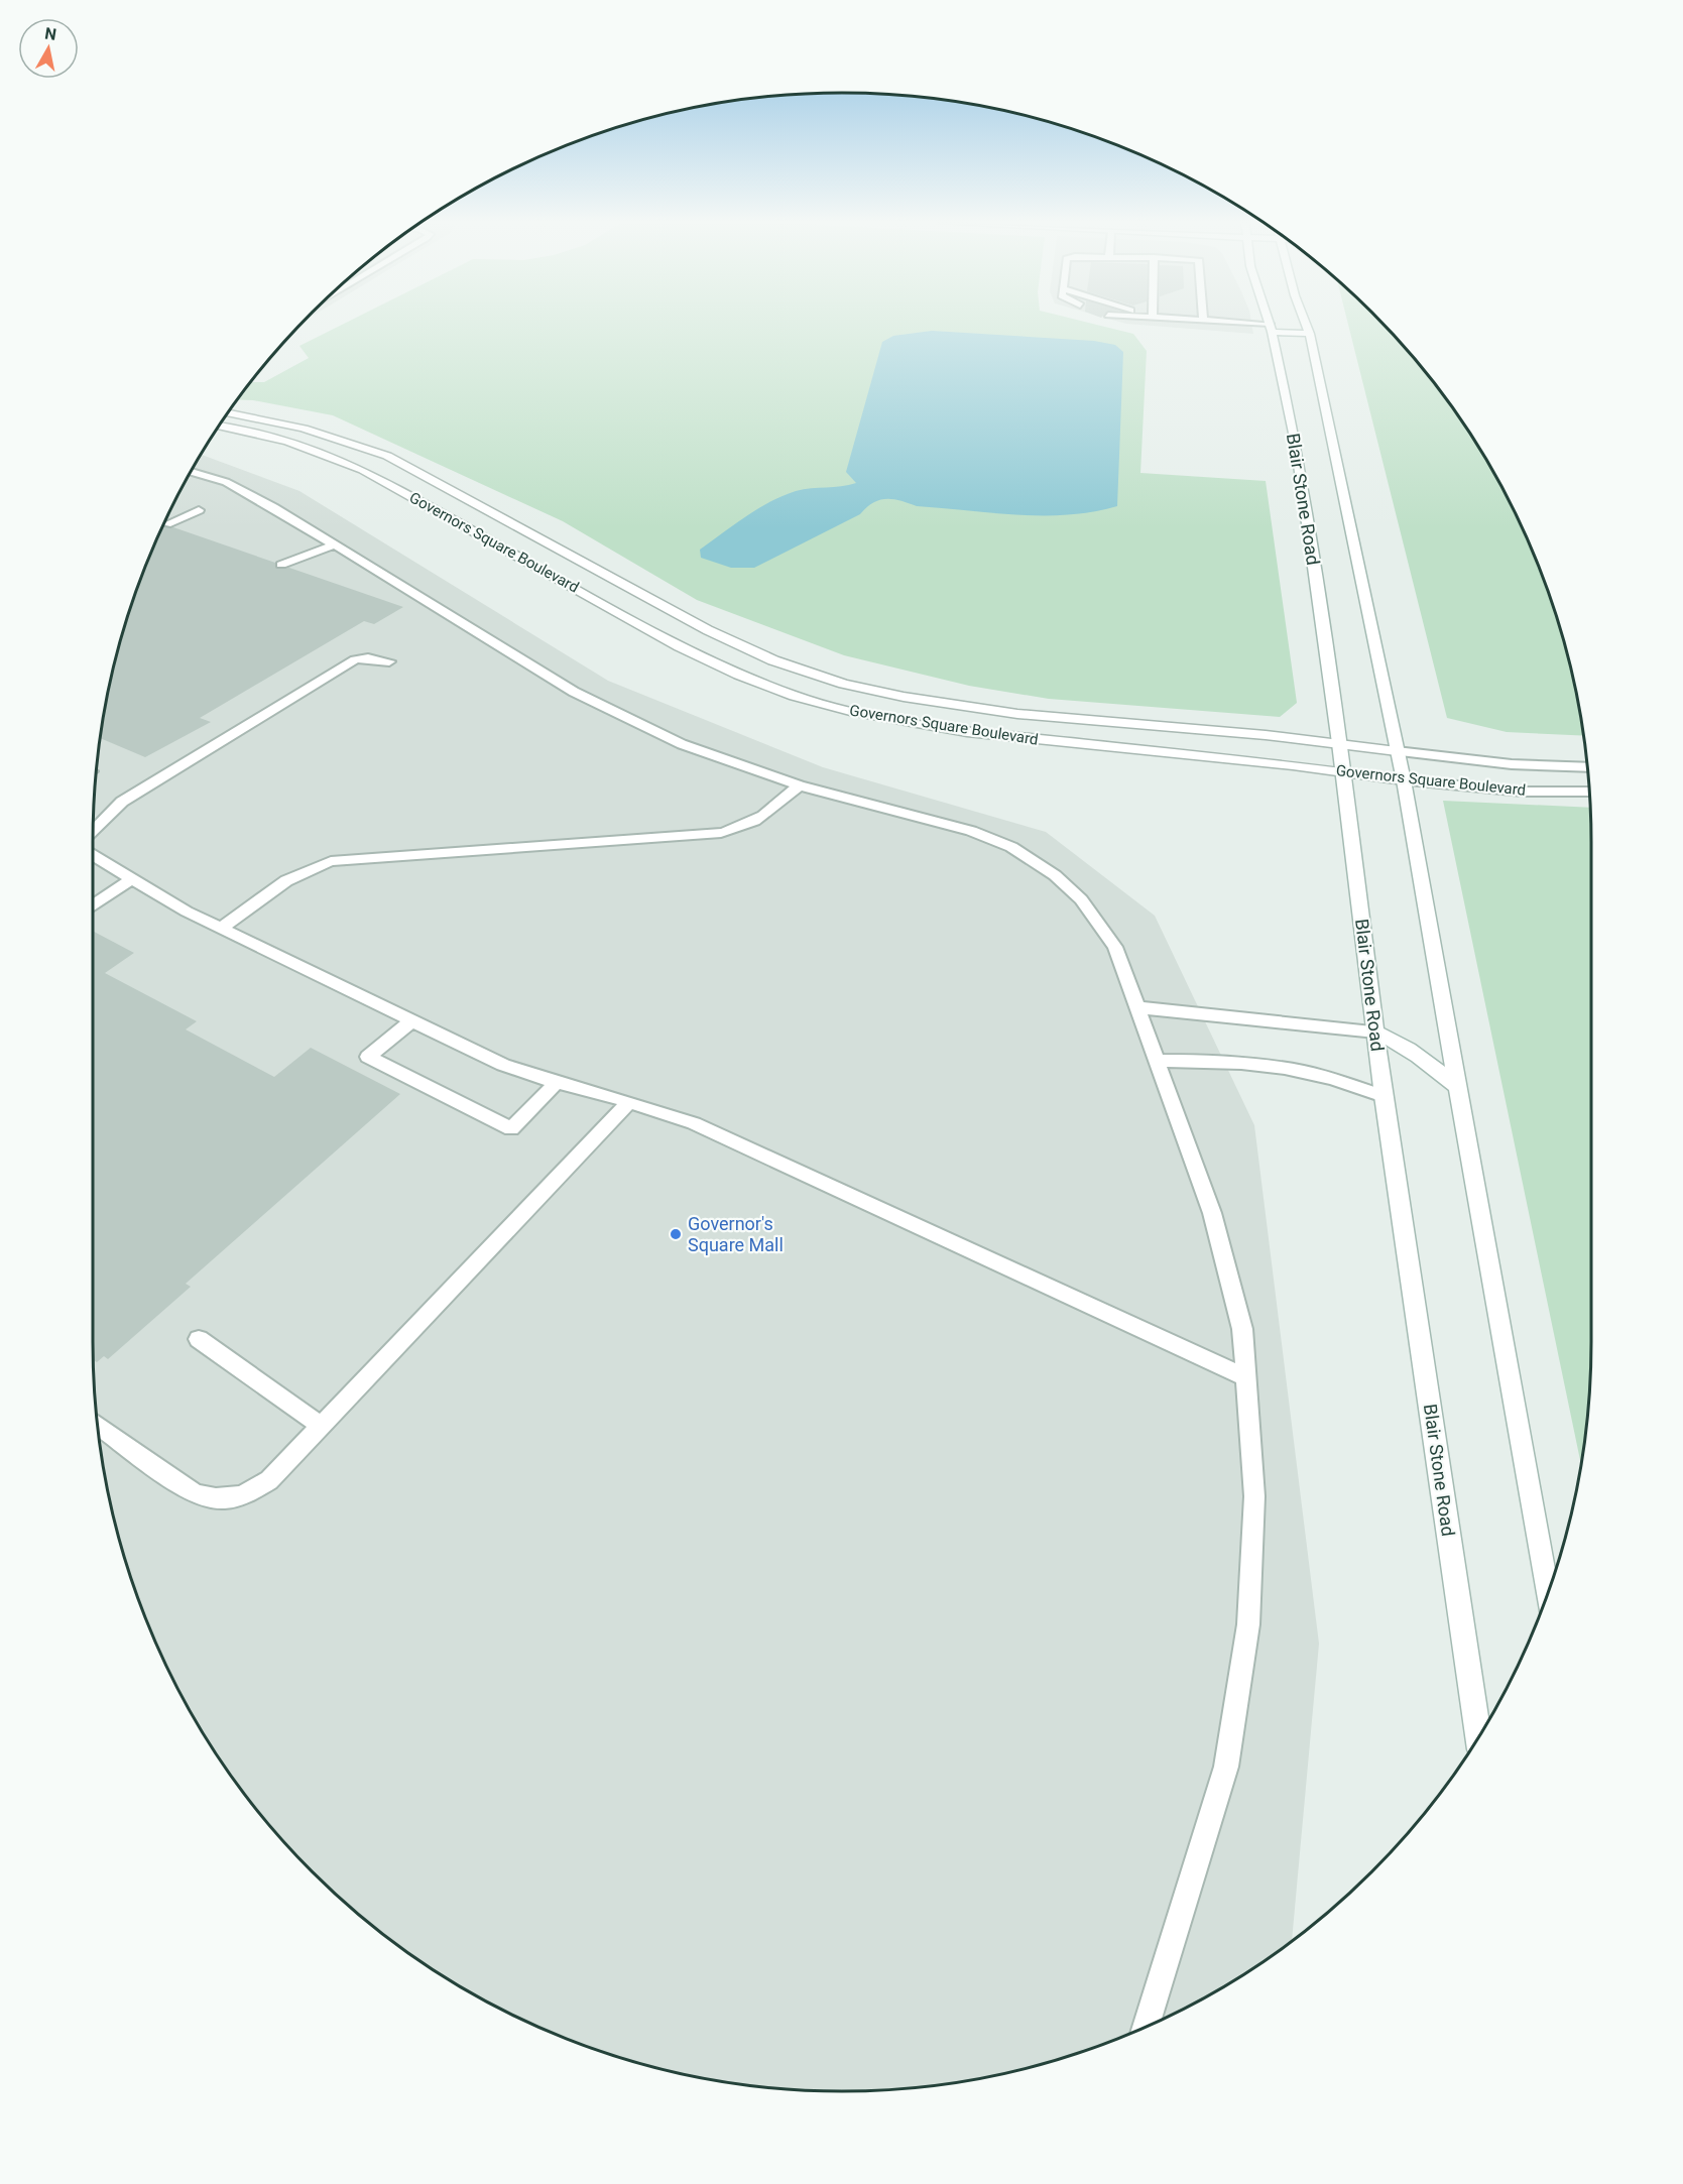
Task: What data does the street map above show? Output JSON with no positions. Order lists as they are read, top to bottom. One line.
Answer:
{"streets":{"main road":["Blair Stone Road","Governors Square Boulevard"]},"crossings":[["Blair Stone Road","Governors Square Boulevard"]],"places":["Governor's Square Mall"],"north":"top"}
